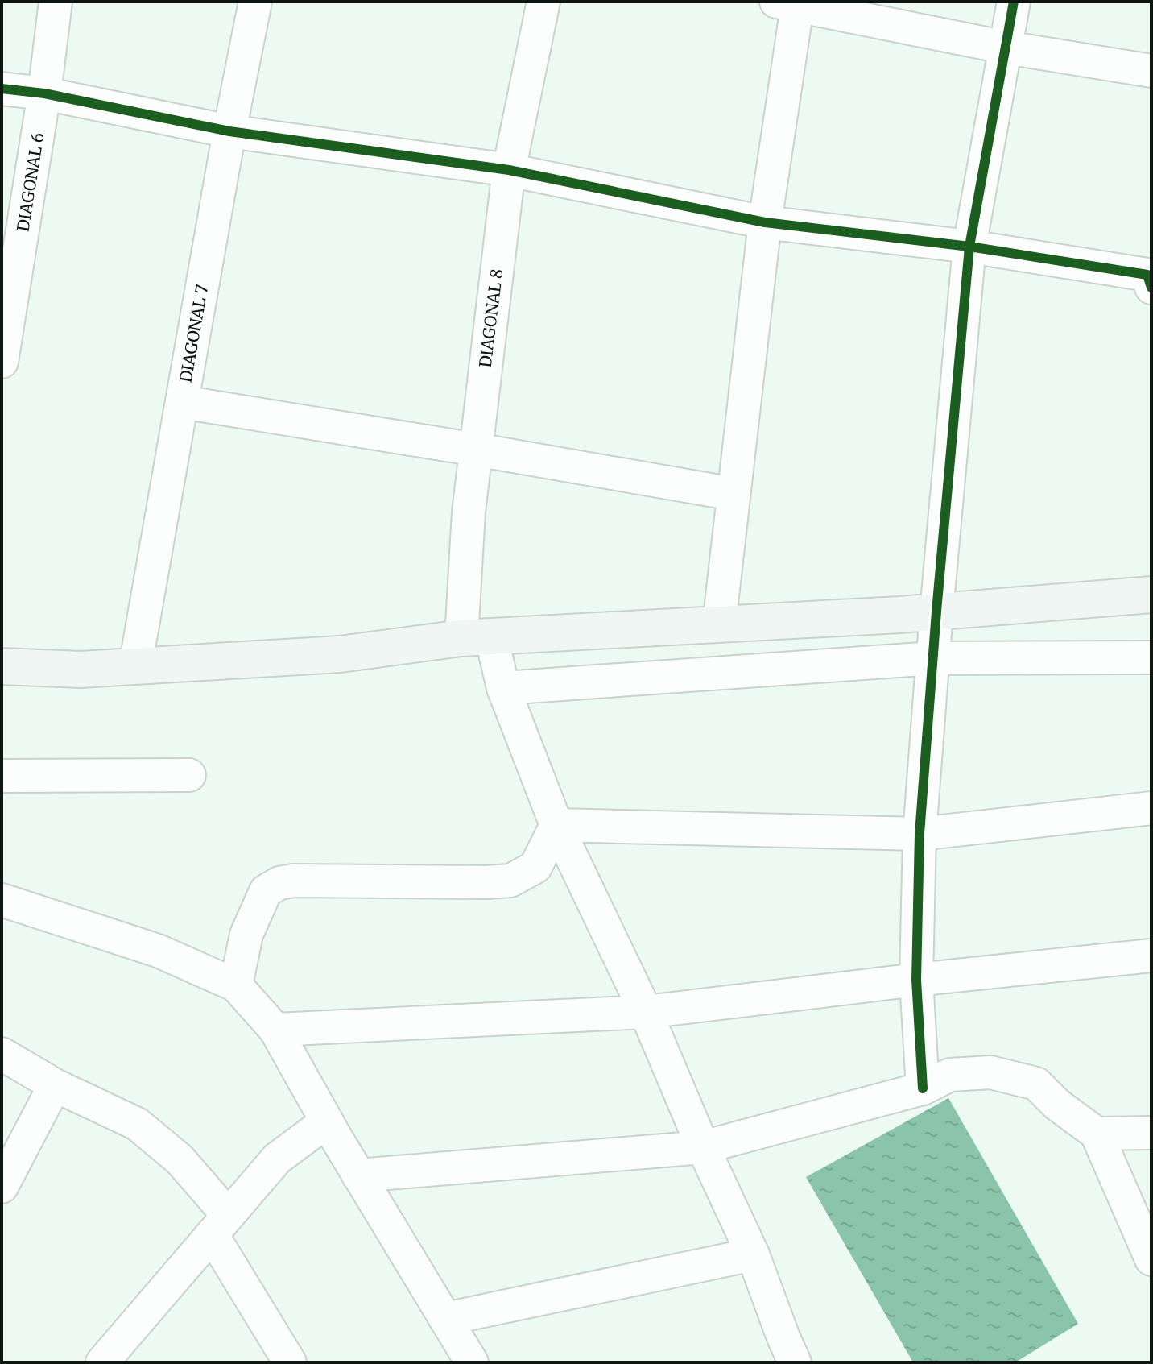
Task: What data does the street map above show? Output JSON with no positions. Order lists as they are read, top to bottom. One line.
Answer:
{"streets":{"street":["DIAGONAL 6","DIAGONAL 8","DIAGONAL 7"]}}
